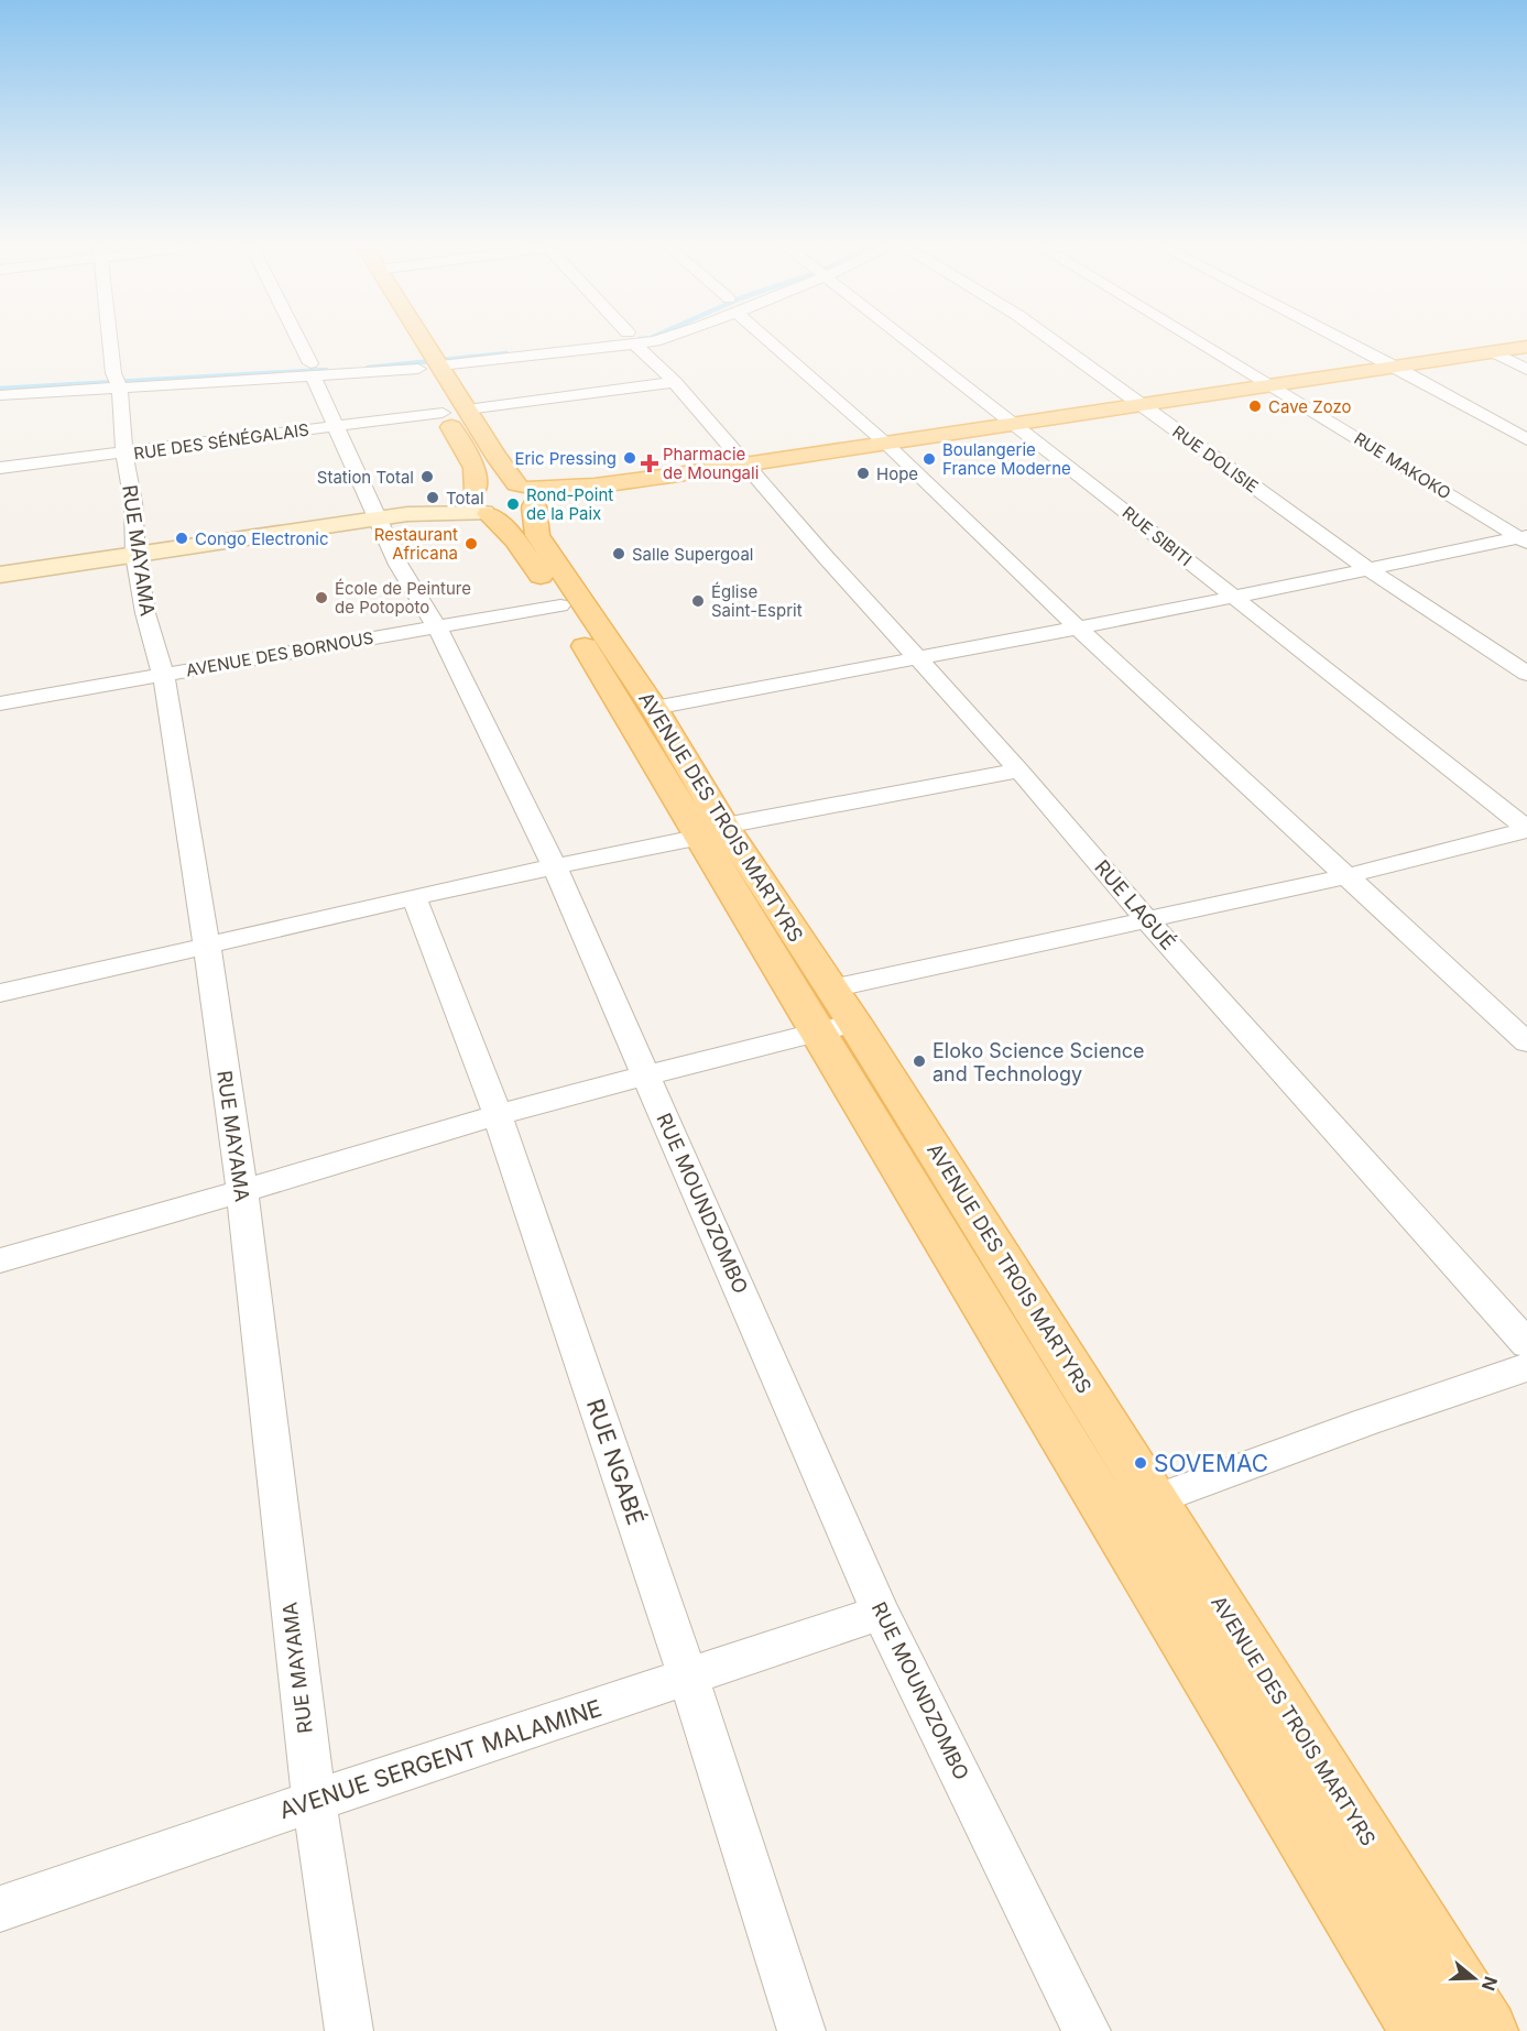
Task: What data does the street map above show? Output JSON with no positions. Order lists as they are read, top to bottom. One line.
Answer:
{"streets":{"main road":["AVENUE DES TROIS MARTYRS"],"street":["RUE DES SÉNÉGALAIS","RUE DOLISIE","RUE MAKOKO","RUE SIBITI","RUE MAYAMA","AVENUE DES BORNOUS","RUE LAGUÉ","RUE MOUNDZOMBO","RUE NGABÉ","AVENUE SERGENT MALAMINE"]},"crossings":[["RUE DES SÉNÉGALAIS","RUE MAYAMA"],["RUE DES SÉNÉGALAIS","AVENUE DES TROIS MARTYRS"],["RUE DES SÉNÉGALAIS","RUE MOUNDZOMBO"],["RUE MAYAMA","AVENUE DES BORNOUS"],["RUE MAYAMA","AVENUE SERGENT MALAMINE"],["AVENUE DES BORNOUS","AVENUE DES TROIS MARTYRS"],["AVENUE DES BORNOUS","RUE MOUNDZOMBO"],["RUE MOUNDZOMBO","AVENUE SERGENT MALAMINE"],["RUE NGABÉ","AVENUE SERGENT MALAMINE"]],"places":{"other":["Cave Zozo","Eric Pressing","Boulangerie France Moderne","Hope","Station Total","Total","Rond-Point de la Paix","Congo Electronic","Restaurant Africana","Salle Supergoal","École de Peinture de Potopoto","Église Saint-Esprit","Eloko Science Science and Technology","SOVEMAC"],"health":["Pharmacie de Moungali"]},"north":"right"}
